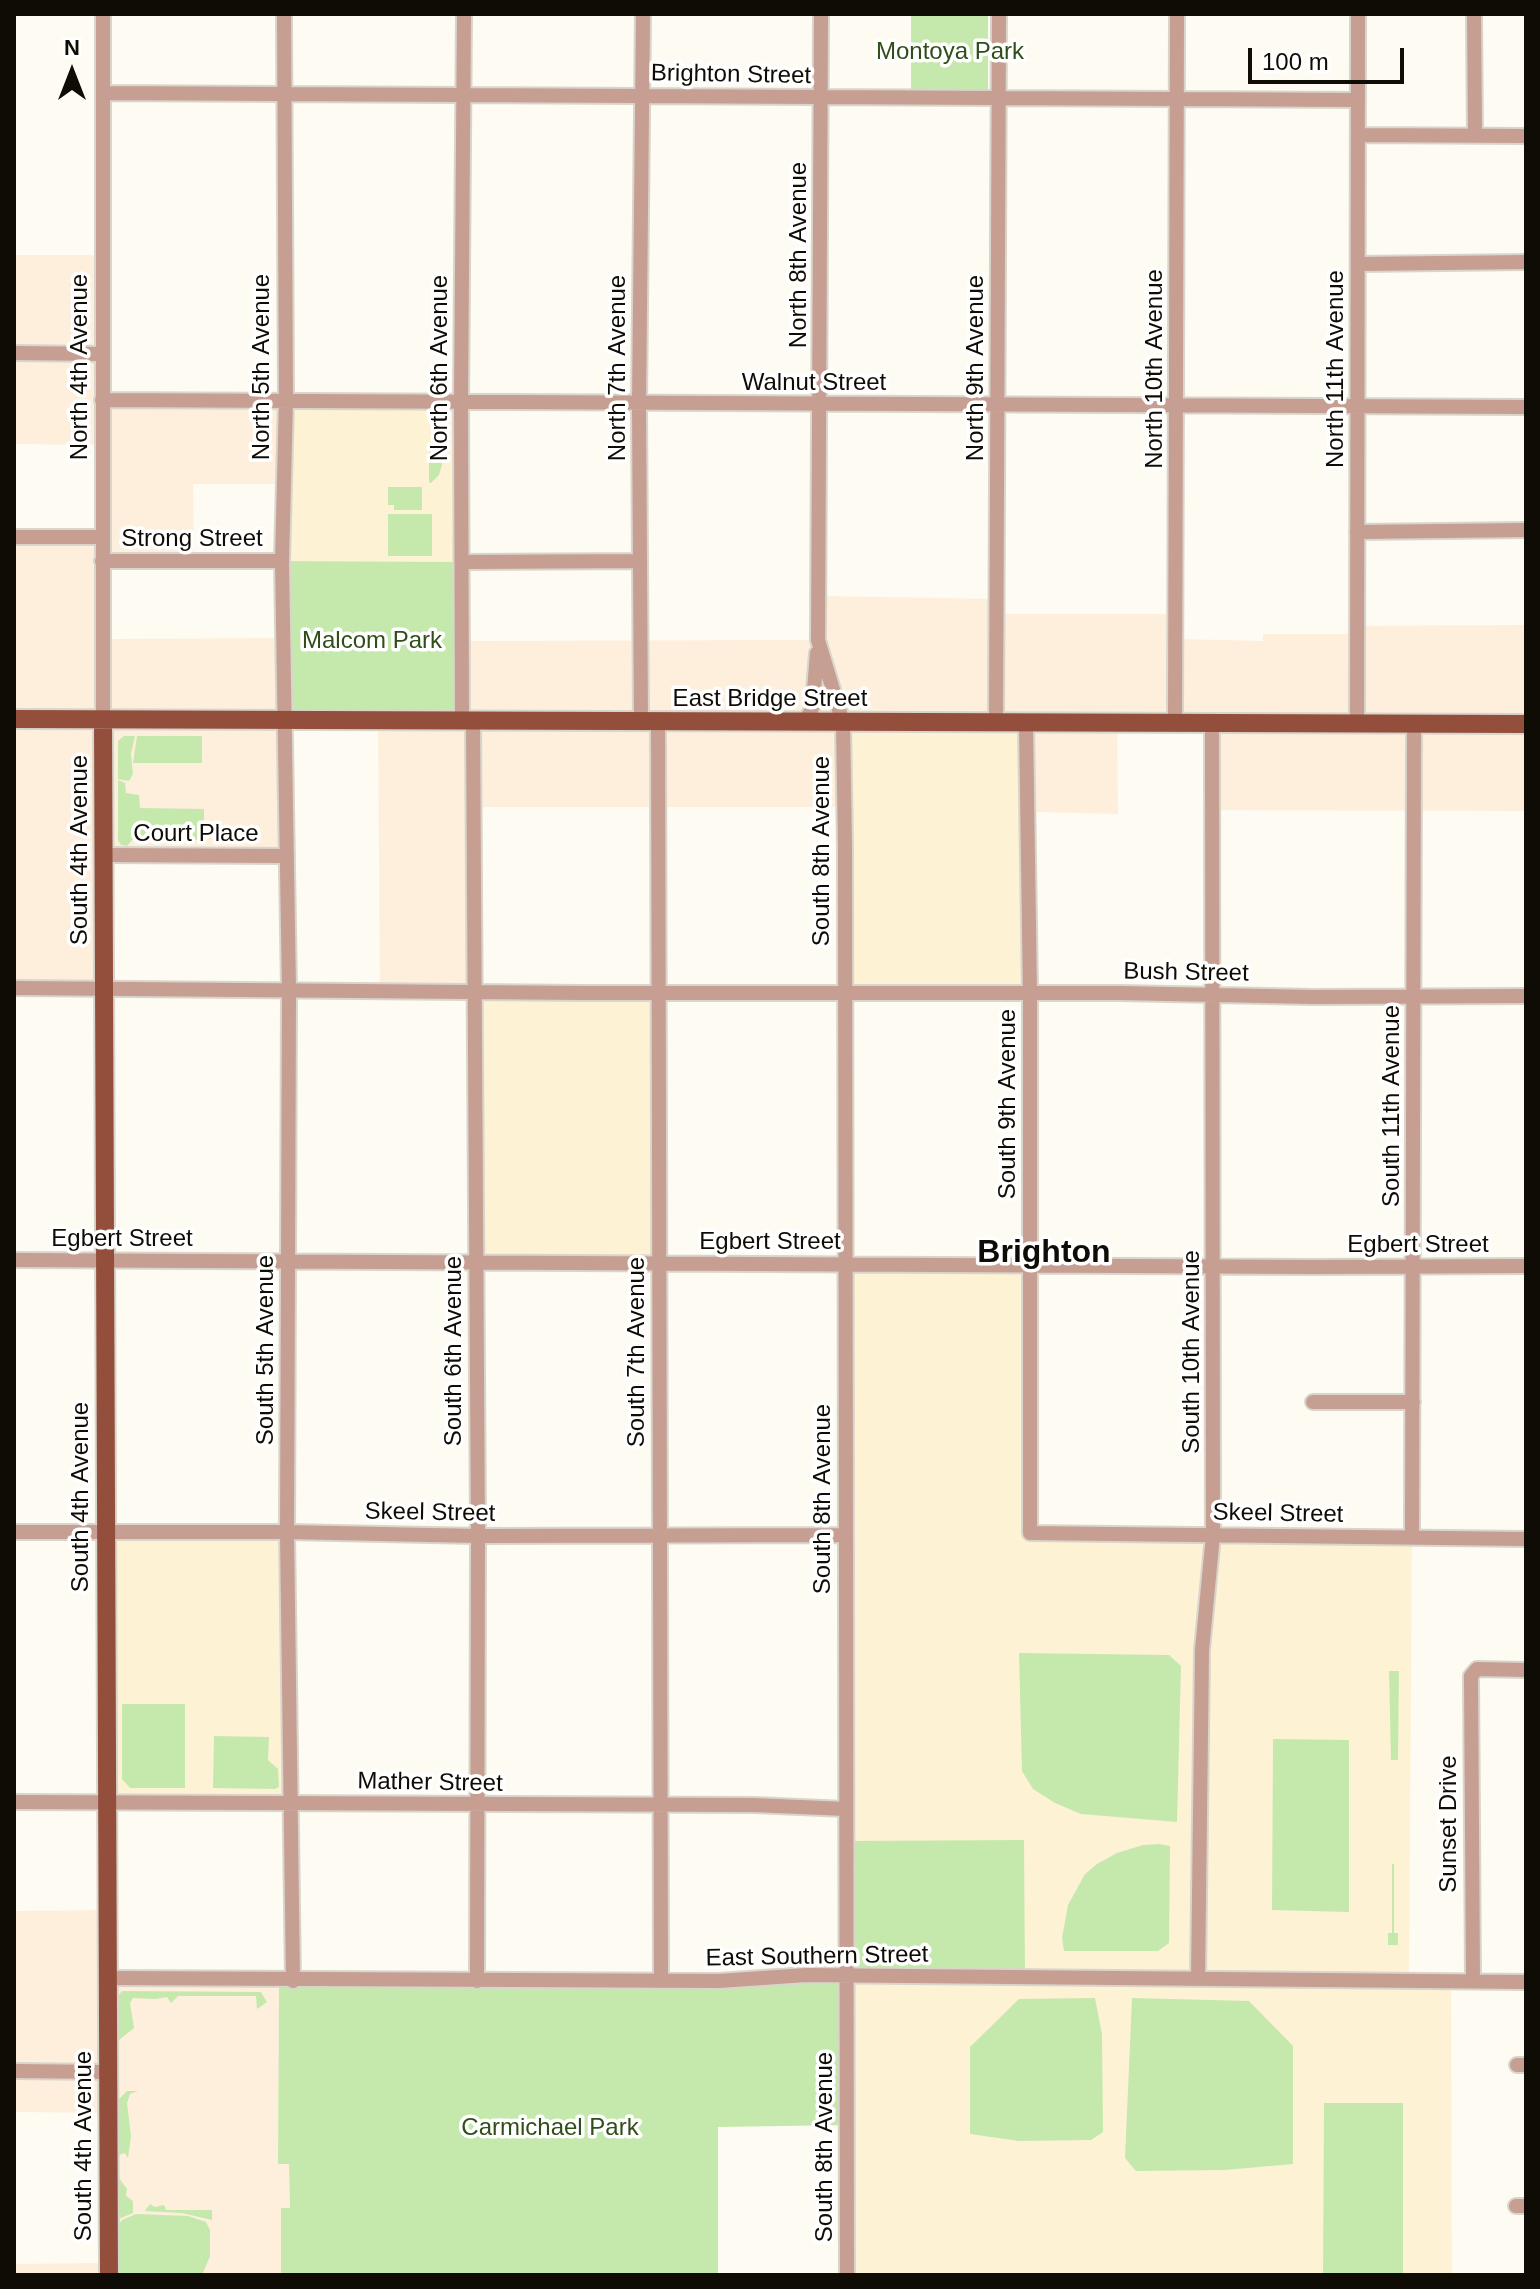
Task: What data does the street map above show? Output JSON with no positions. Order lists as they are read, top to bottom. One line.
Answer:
{"streets":{"main road":["East Bridge Street","South 4th Avenue"],"street":["Brighton Street","North 8th Avenue","North 4th Avenue","North 5th Avenue","North 6th Avenue","North 7th Avenue","North 9th Avenue","North 10th Avenue","North 11th Avenue","Walnut Street","Strong Street","Court Place","South 8th Avenue","Bush Street","South 9th Avenue","South 11th Avenue","Egbert Street","South 5th Avenue","South 6th Avenue","South 7th Avenue","South 10th Avenue","Skeel Street","Mather Street","Sunset Drive","East Southern Street"]},"crossings":[["Brighton Street","North 8th Avenue"],["Brighton Street","North 4th Avenue"],["Brighton Street","North 5th Avenue"],["Brighton Street","North 6th Avenue"],["Brighton Street","North 7th Avenue"],["Brighton Street","North 9th Avenue"],["Brighton Street","North 10th Avenue"],["Brighton Street","North 11th Avenue"],["North 8th Avenue","Walnut Street"],["North 8th Avenue","East Bridge Street"],["North 8th Avenue","South 8th Avenue"],["North 4th Avenue","Walnut Street"],["North 4th Avenue","Strong Street"],["North 4th Avenue","East Bridge Street"],["North 4th Avenue","South 4th Avenue"],["North 5th Avenue","Walnut Street"],["North 5th Avenue","Strong Street"],["North 5th Avenue","East Bridge Street"],["North 5th Avenue","South 5th Avenue"],["North 6th Avenue","Walnut Street"],["North 6th Avenue","East Bridge Street"],["North 6th Avenue","South 6th Avenue"],["North 7th Avenue","Walnut Street"],["North 7th Avenue","East Bridge Street"],["North 7th Avenue","South 7th Avenue"],["North 9th Avenue","Walnut Street"],["North 9th Avenue","East Bridge Street"],["North 10th Avenue","Walnut Street"],["North 10th Avenue","East Bridge Street"],["North 11th Avenue","Walnut Street"],["North 11th Avenue","East Bridge Street"],["East Bridge Street","South 4th Avenue"],["East Bridge Street","South 8th Avenue"],["East Bridge Street","South 9th Avenue"],["East Bridge Street","South 11th Avenue"],["East Bridge Street","South 5th Avenue"],["East Bridge Street","South 6th Avenue"],["East Bridge Street","South 7th Avenue"],["East Bridge Street","South 10th Avenue"],["Court Place","South 4th Avenue"],["Court Place","South 5th Avenue"],["South 4th Avenue","Bush Street"],["South 4th Avenue","Egbert Street"],["South 4th Avenue","Skeel Street"],["South 4th Avenue","Mather Street"],["South 4th Avenue","East Southern Street"],["South 8th Avenue","Bush Street"],["South 8th Avenue","Egbert Street"],["South 8th Avenue","Skeel Street"],["South 8th Avenue","Mather Street"],["South 8th Avenue","East Southern Street"],["Bush Street","South 9th Avenue"],["Bush Street","South 11th Avenue"],["Bush Street","South 5th Avenue"],["Bush Street","South 6th Avenue"],["Bush Street","South 7th Avenue"],["Bush Street","South 10th Avenue"],["South 9th Avenue","Egbert Street"],["South 9th Avenue","Skeel Street"],["South 11th Avenue","Egbert Street"],["South 11th Avenue","Skeel Street"],["Egbert Street","South 5th Avenue"],["Egbert Street","South 6th Avenue"],["Egbert Street","South 7th Avenue"],["Egbert Street","South 10th Avenue"],["South 5th Avenue","Skeel Street"],["South 5th Avenue","Mather Street"],["South 5th Avenue","East Southern Street"],["South 6th Avenue","Skeel Street"],["South 6th Avenue","Mather Street"],["South 6th Avenue","East Southern Street"],["South 7th Avenue","Skeel Street"],["South 7th Avenue","Mather Street"],["South 7th Avenue","East Southern Street"],["South 10th Avenue","Skeel Street"],["South 10th Avenue","East Southern Street"],["Sunset Drive","East Southern Street"]],"districts":["Brighton"],"parks":["Montoya Park","Malcom Park","Carmichael Park"],"scale_bar":"100 m","north":"top"}
